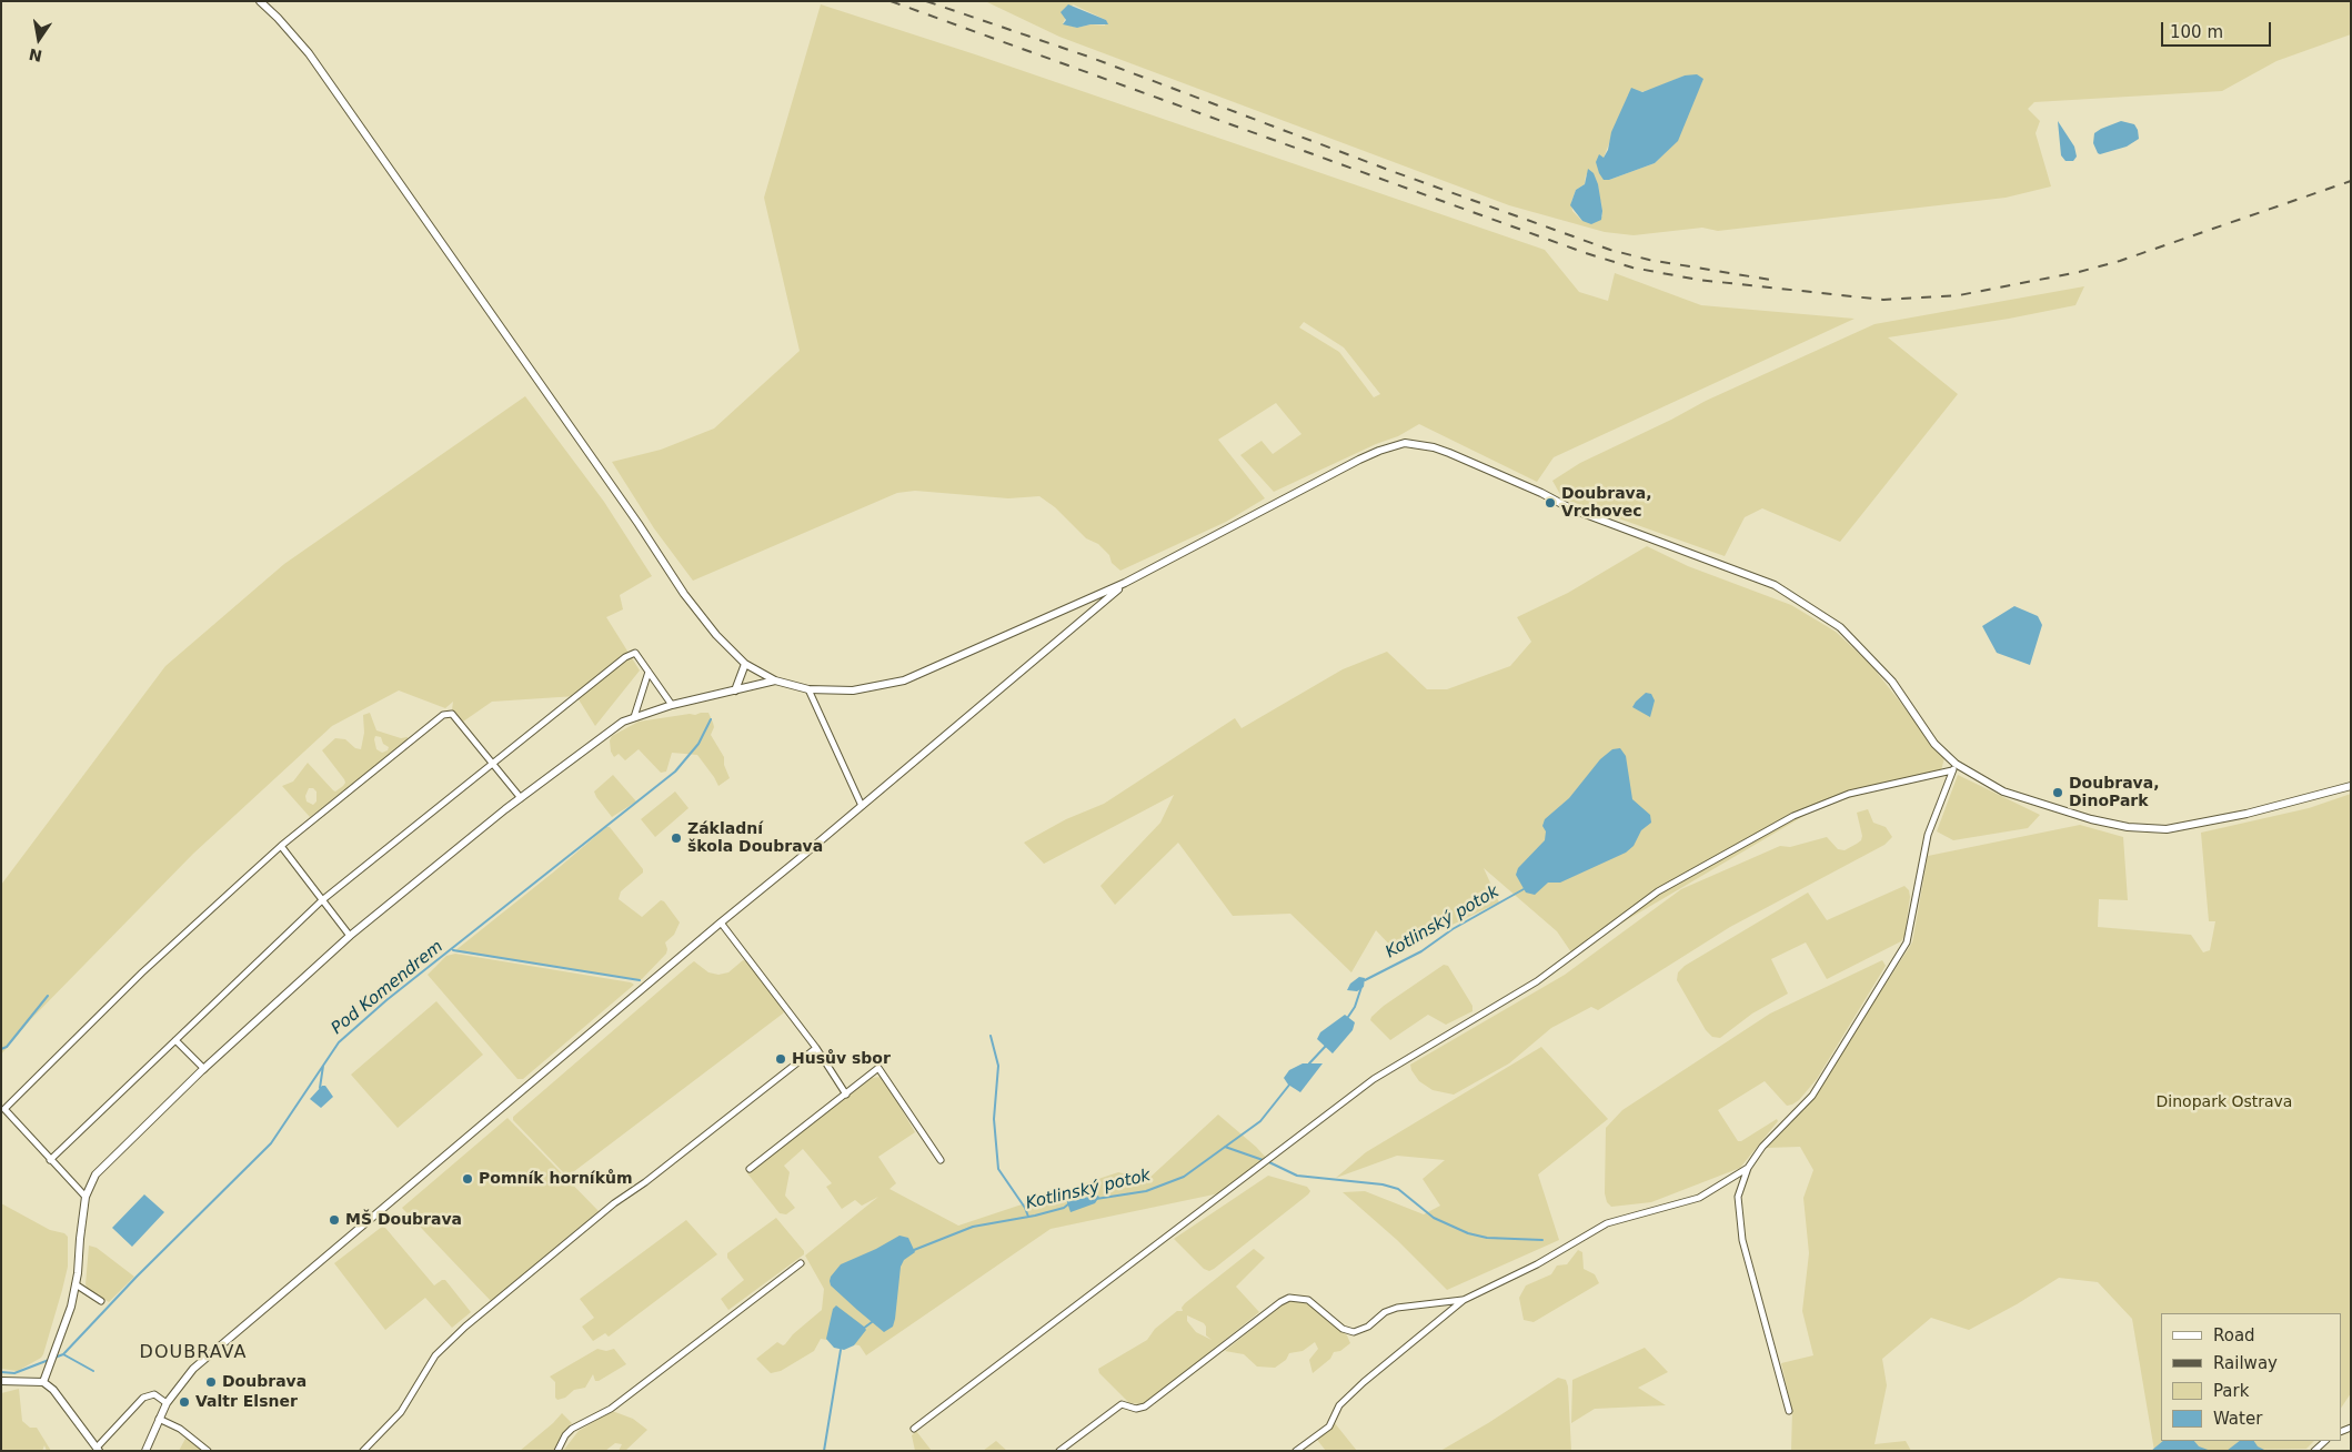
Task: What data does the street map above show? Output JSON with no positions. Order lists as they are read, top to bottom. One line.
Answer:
{"districts":["DOUBRAVA"],"water":["Kotlinský potok","Pod Komendrem"],"parks":["Dinopark Ostrava"],"places":["Doubrava, Vrchovec","Doubrava, DinoPark","Základní škola Doubrava","Husův sbor","Pomník horníkům","MŠ Doubrava","Doubrava","Valtr Elsner"],"legend":["Road","Railway","Park","Water"],"scale_bar":"100 m","north":"bottom"}
